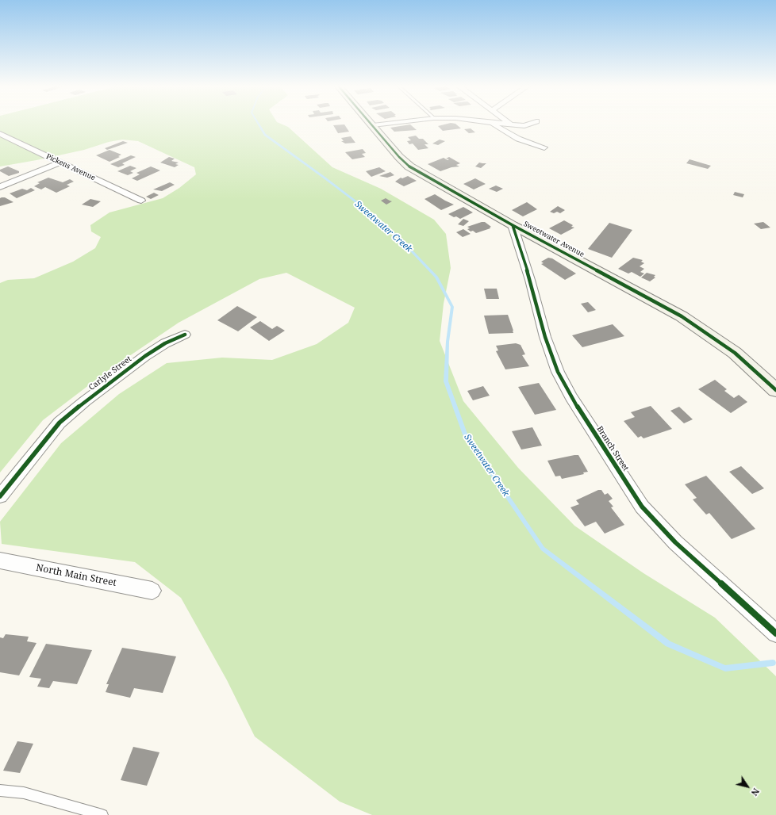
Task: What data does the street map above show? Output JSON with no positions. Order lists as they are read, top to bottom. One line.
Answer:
{"streets":{"street":["Pickens Avenue","Sweetwater Avenue","Carlyle Street","Branch Street","North Main Street"]},"crossings":[["Sweetwater Avenue","Branch Street"]],"water":["Sweetwater Creek"],"north":"bottom right"}
